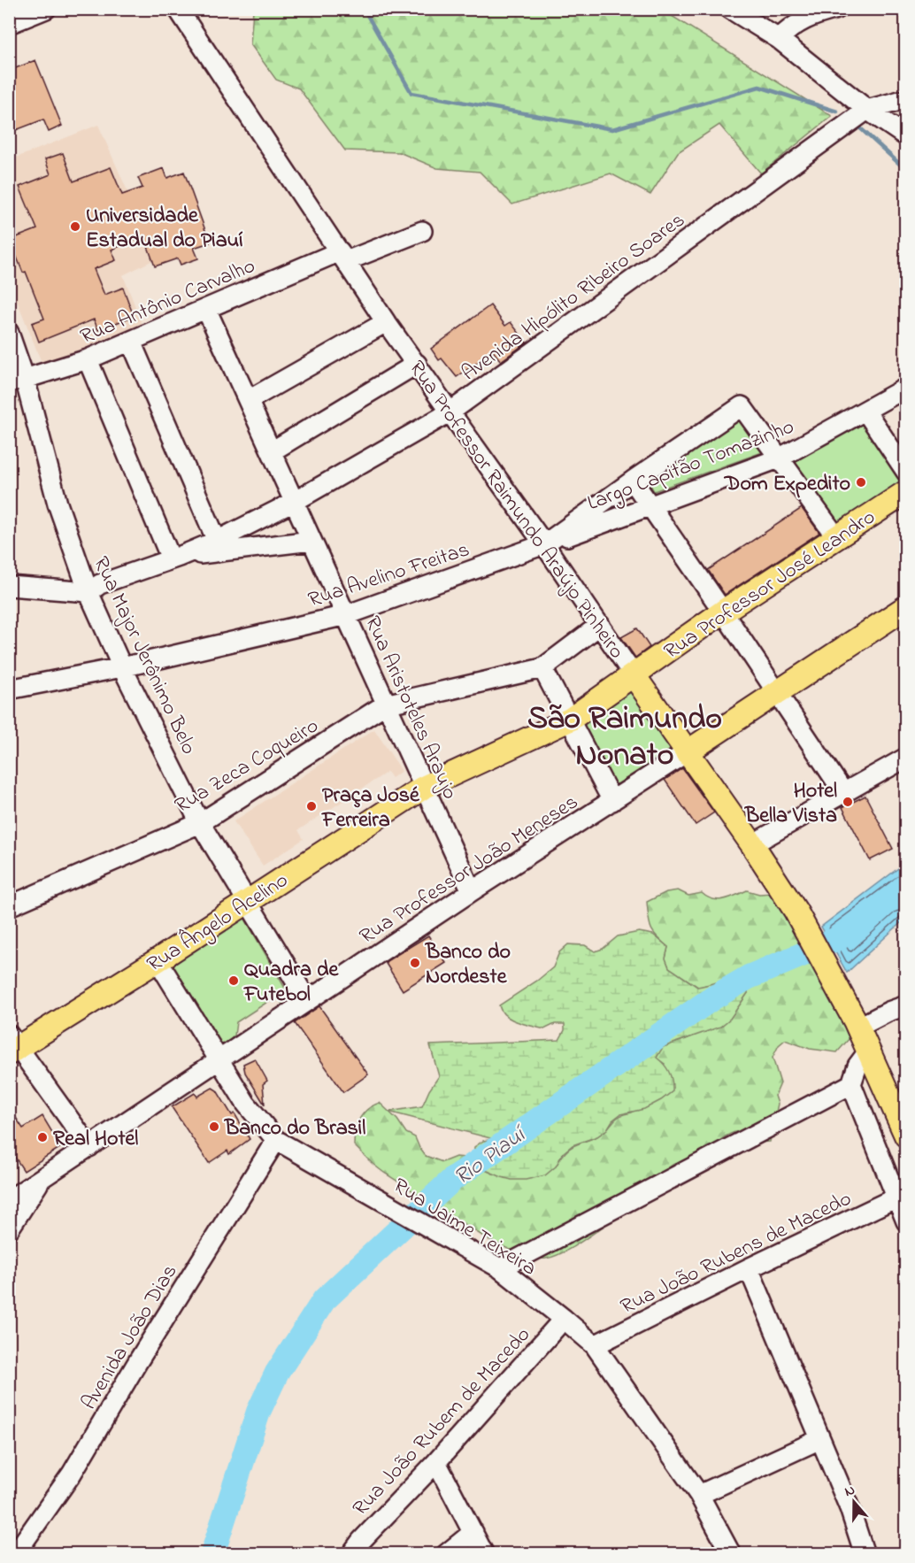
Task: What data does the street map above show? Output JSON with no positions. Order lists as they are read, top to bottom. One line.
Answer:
{"streets":{"main road":["Rua Professor Raimundo Araújo Pinheiro","Rua Professor José Leandro","Rua Ângelo Acelino"],"street":["Avenida Hipólito Ribeiro Soares","Rua Antônio Carvalho","Largo Capitão Tomazinho","Rua Avelino Freitas","Rua Major Jerônimo Belo","Rua Aristoteles Araujo","Rua Zeca Coqueiro","Rua Professor João Meneses","Rua Jaime Teixeira","Rua João Rubens de Macedo","Avenida João Dias","Rua João Rubem de Macedo"]},"crossings":[["Avenida Hipólito Ribeiro Soares","Rua Professor Raimundo Araújo Pinheiro"],["Avenida Hipólito Ribeiro Soares","Rua Major Jerônimo Belo"],["Avenida Hipólito Ribeiro Soares","Rua Aristoteles Araujo"],["Rua Antônio Carvalho","Rua Professor Raimundo Araújo Pinheiro"],["Rua Antônio Carvalho","Rua Major Jerônimo Belo"],["Rua Antônio Carvalho","Rua Aristoteles Araujo"],["Largo Capitão Tomazinho","Rua Professor Raimundo Araújo Pinheiro"],["Largo Capitão Tomazinho","Rua Avelino Freitas"],["Rua Professor Raimundo Araújo Pinheiro","Rua Avelino Freitas"],["Rua Professor Raimundo Araújo Pinheiro","Rua Professor José Leandro"],["Rua Professor Raimundo Araújo Pinheiro","Rua Professor João Meneses"],["Rua Avelino Freitas","Rua Major Jerônimo Belo"],["Rua Avelino Freitas","Rua Aristoteles Araujo"],["Rua Professor José Leandro","Rua Ângelo Acelino"],["Rua Major Jerônimo Belo","Rua Zeca Coqueiro"],["Rua Aristoteles Araujo","Rua Zeca Coqueiro"],["Rua Aristoteles Araujo","Rua Professor João Meneses"],["Rua Aristoteles Araujo","Rua Ângelo Acelino"],["Rua Professor João Meneses","Rua Jaime Teixeira"],["Rua Ângelo Acelino","Rua Jaime Teixeira"],["Rua Jaime Teixeira","Rua João Rubens de Macedo"],["Rua Jaime Teixeira","Avenida João Dias"],["Rua Jaime Teixeira","Rua João Rubem de Macedo"]],"districts":["São Raimundo Nonato"],"water":["Rio Piauí"],"places":["Universidade Estadual do Piauí","Dom Expedito","Hotel Bella Vista","Praça José Ferreira","Banco do Nordeste","Quadra de Futebol","Banco do Brasil","Real Hotel"],"north":"top"}
